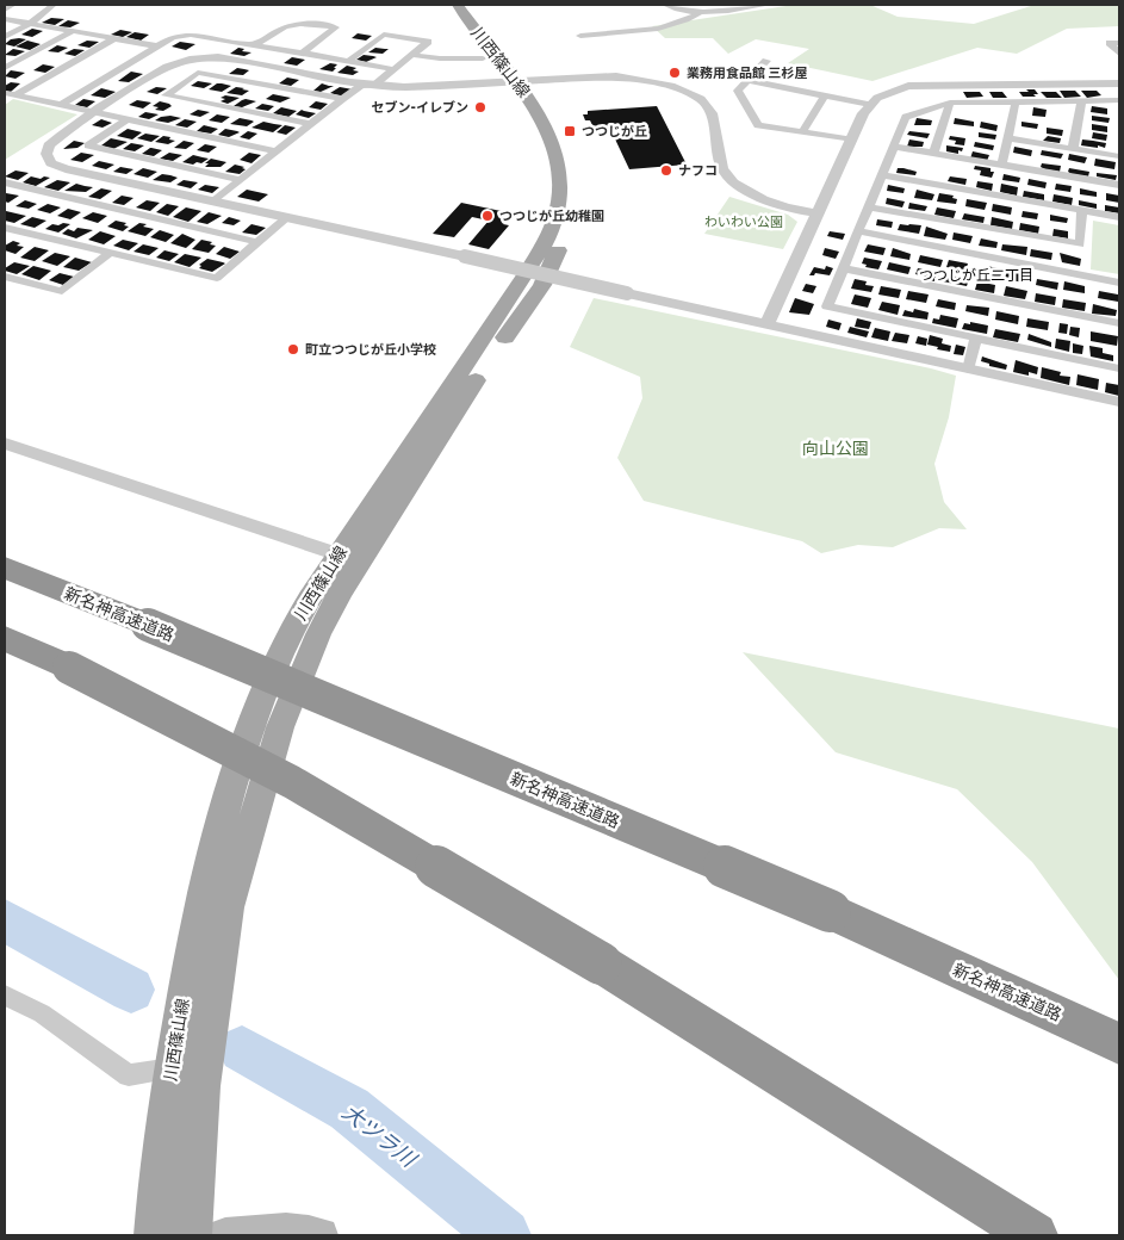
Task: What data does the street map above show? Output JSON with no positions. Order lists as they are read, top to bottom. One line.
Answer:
{"streets":{"highway":["新名神高速道路"],"main road":["川西篠山線"]},"districts":["つつじが丘二丁目"],"water":["大ツラ川"],"parks":["わいわい公園","向山公園"],"places":{"other":["業務用食品館 三杉屋","セブン-イレブン","ナフコ","つつじが丘幼稚園","町立つつじが丘小学校"],"transit":["つつじが丘"]}}
